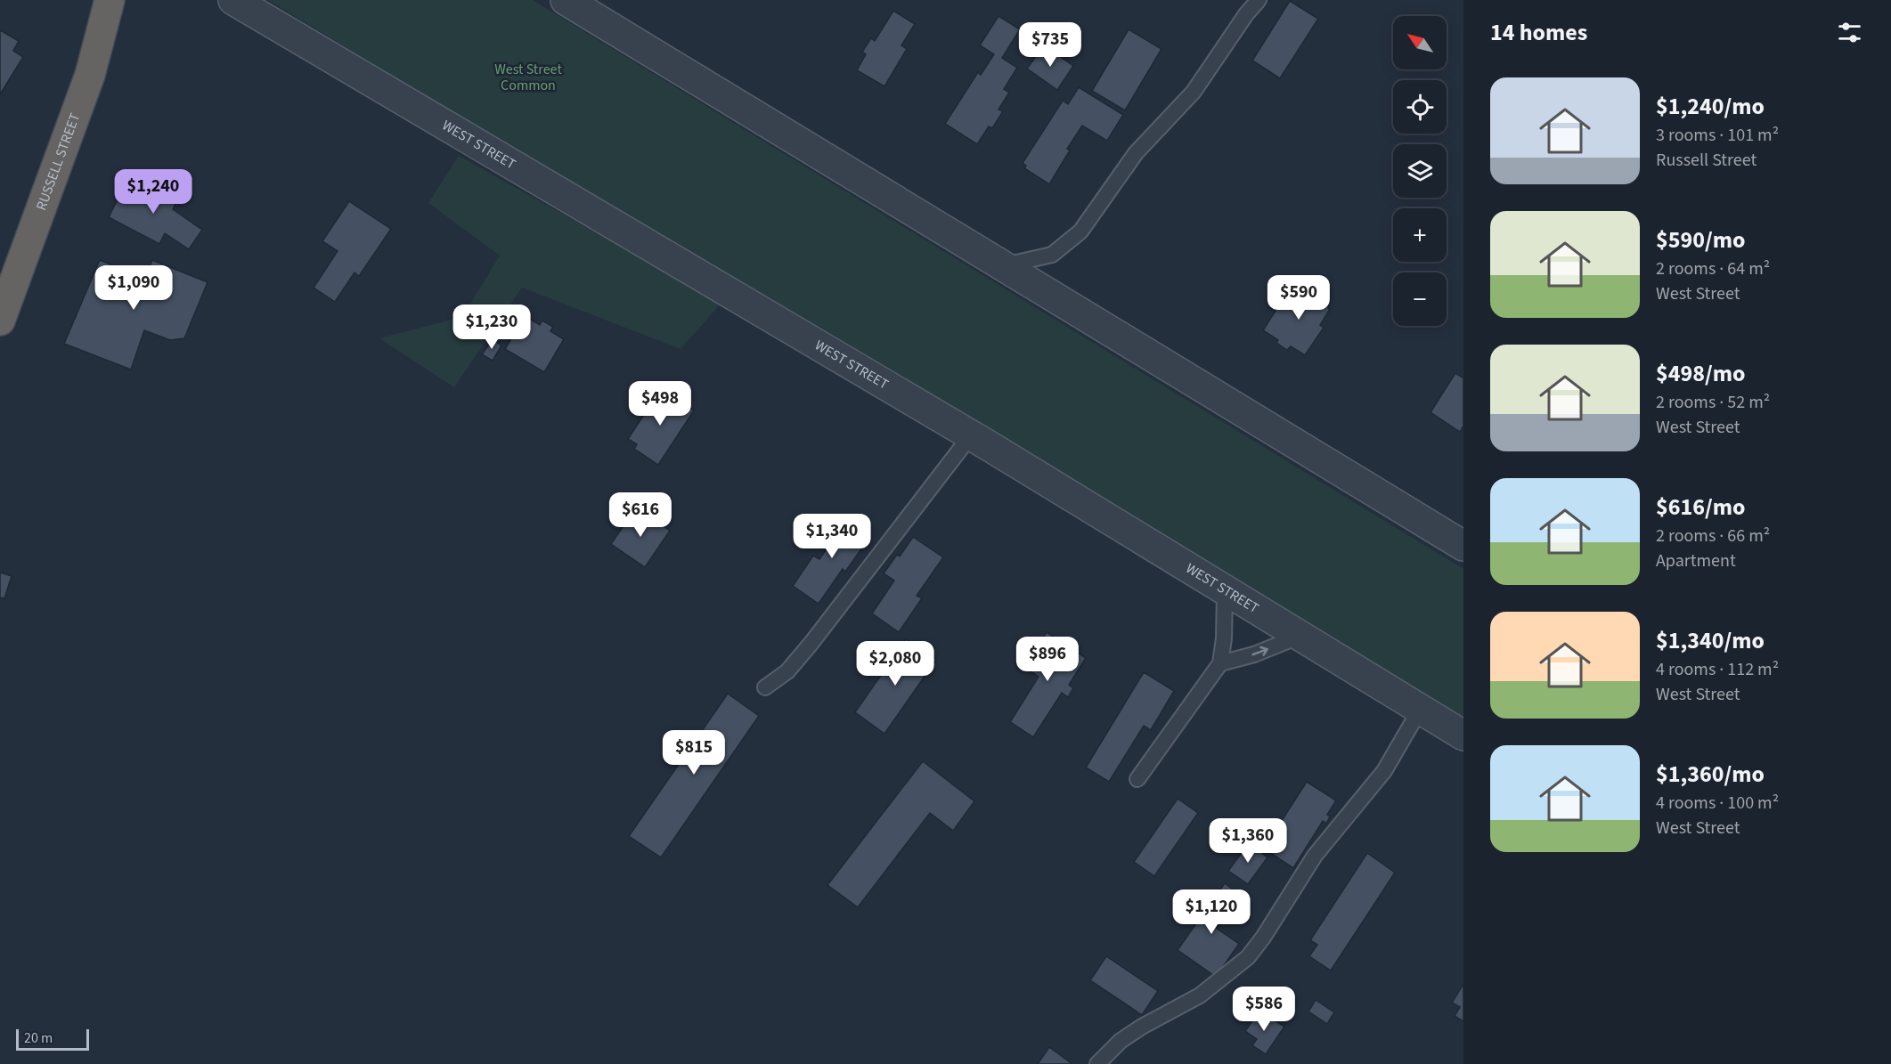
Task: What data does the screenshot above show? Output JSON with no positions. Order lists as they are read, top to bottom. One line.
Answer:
{"streets":{"highway":["RUSSELL STREET"],"street":["WEST STREET"]},"parks":["West Street Common"],"scale_bar":"20 m","north":"top left","page":{"heading":"14 homes","map_buttons":["+","−"],"price":["$735","$1,240","$1,090","$590","$1,230","$498","$616","$1,340","$896","$2,080","$815","$1,360","$1,120","$586"],"list":[{"name":"$1,240/mo","note":"3 rooms · 101 m² · Russell Street"},{"name":"$590/mo","note":"2 rooms · 64 m² · West Street"},{"name":"$498/mo","note":"2 rooms · 52 m² · West Street"},{"name":"$616/mo","note":"2 rooms · 66 m² · Apartment"},{"name":"$1,340/mo","note":"4 rooms · 112 m² · West Street"},{"name":"$1,360/mo","note":"4 rooms · 100 m² · West Street"}],"scale":"20 m"}}
